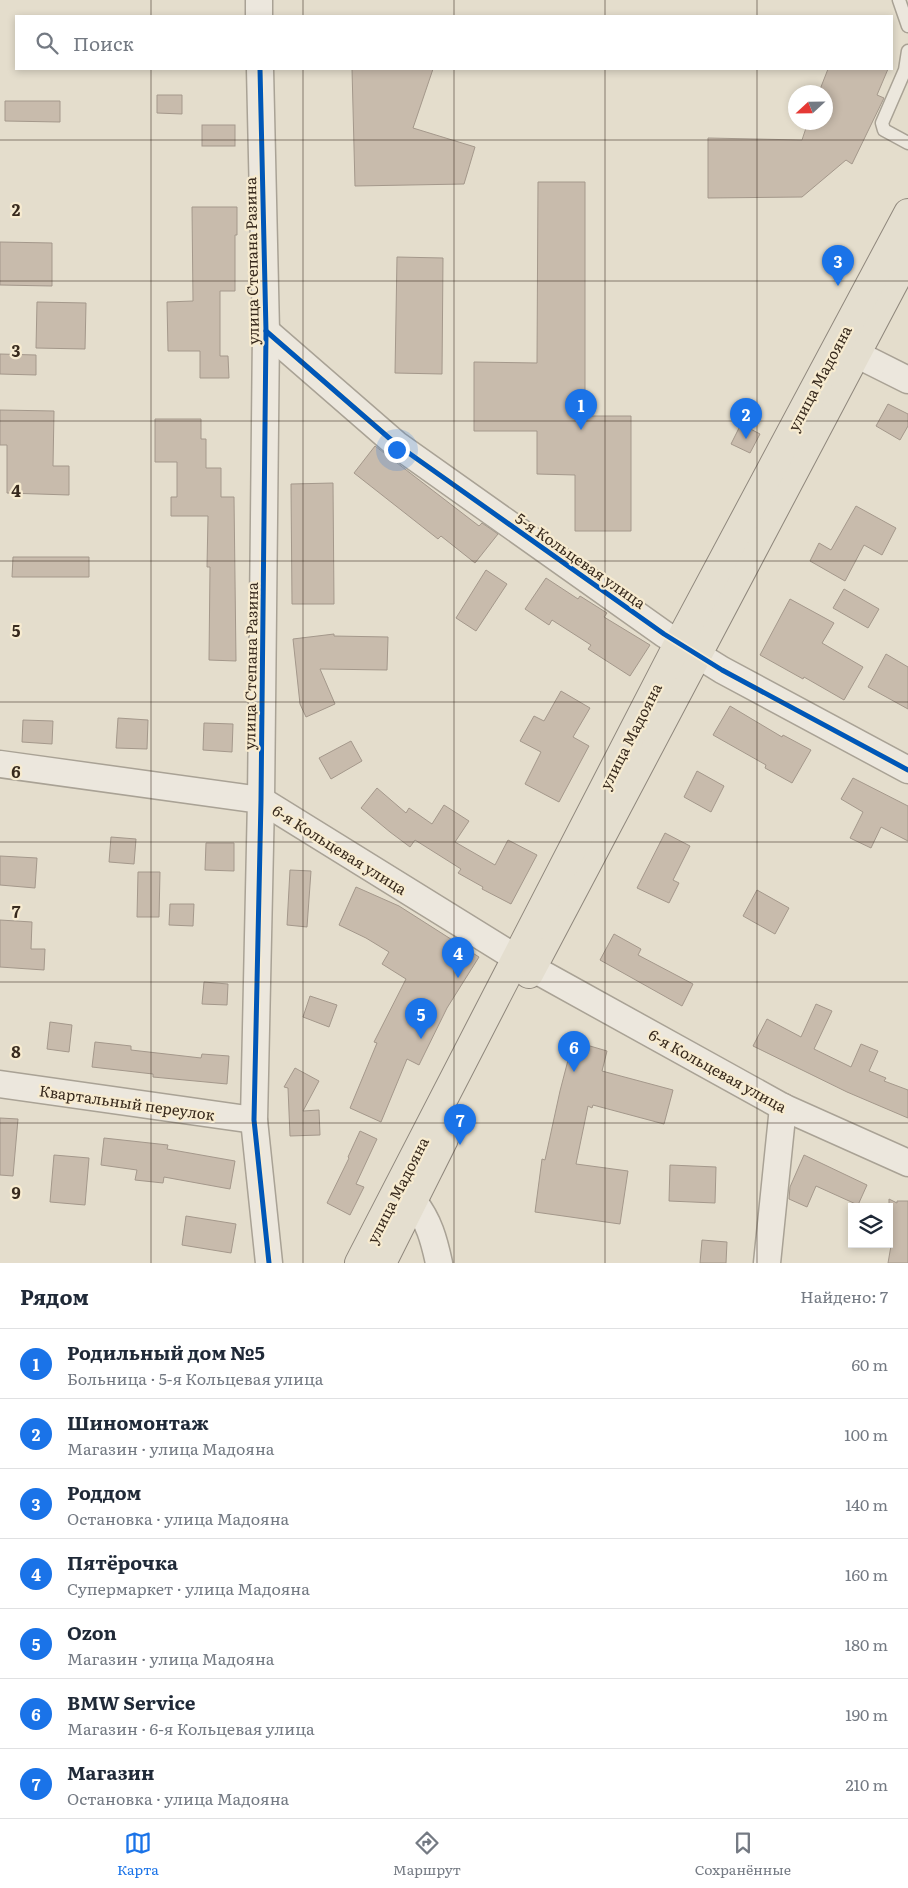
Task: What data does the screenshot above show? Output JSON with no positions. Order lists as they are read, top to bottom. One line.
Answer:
{"streets":{"main road":["улица Мадояна"],"street":["улица Степана Разина","5-я Кольцевая улица","6-я Кольцевая улица","Квартальный переулок"]},"crossings":[["улица Степана Разина","5-я Кольцевая улица"],["улица Степана Разина","6-я Кольцевая улица"],["улица Степана Разина","Квартальный переулок"],["улица Мадояна","5-я Кольцевая улица"],["улица Мадояна","6-я Кольцевая улица"]],"north":"left","page":{"search":"Поиск","pins":["3","1","2","4","5","6","7"],"heading":["Рядом","Найдено: 7"],"list":[{"mark":"1","name":"Родильный дом №5","note":"Больница · 5-я Кольцевая улица","value":"60 m"},{"mark":"2","name":"Шиномонтаж","note":"Магазин · улица Мадояна","value":"100 m"},{"mark":"3","name":"Роддом","note":"Остановка · улица Мадояна","value":"140 m"},{"mark":"4","name":"Пятёрочка","note":"Супермаркет · улица Мадояна","value":"160 m"},{"mark":"5","name":"Ozon","note":"Магазин · улица Мадояна","value":"180 m"},{"mark":"6","name":"BMW Service","note":"Магазин · 6-я Кольцевая улица","value":"190 m"},{"mark":"7","name":"Магазин","note":"Остановка · улица Мадояна","value":"210 m"}],"nav":["Карта","Маршрут","Сохранённые"]},"grid":{"rows":["2","3","4","5","6","7","8","9"]}}
